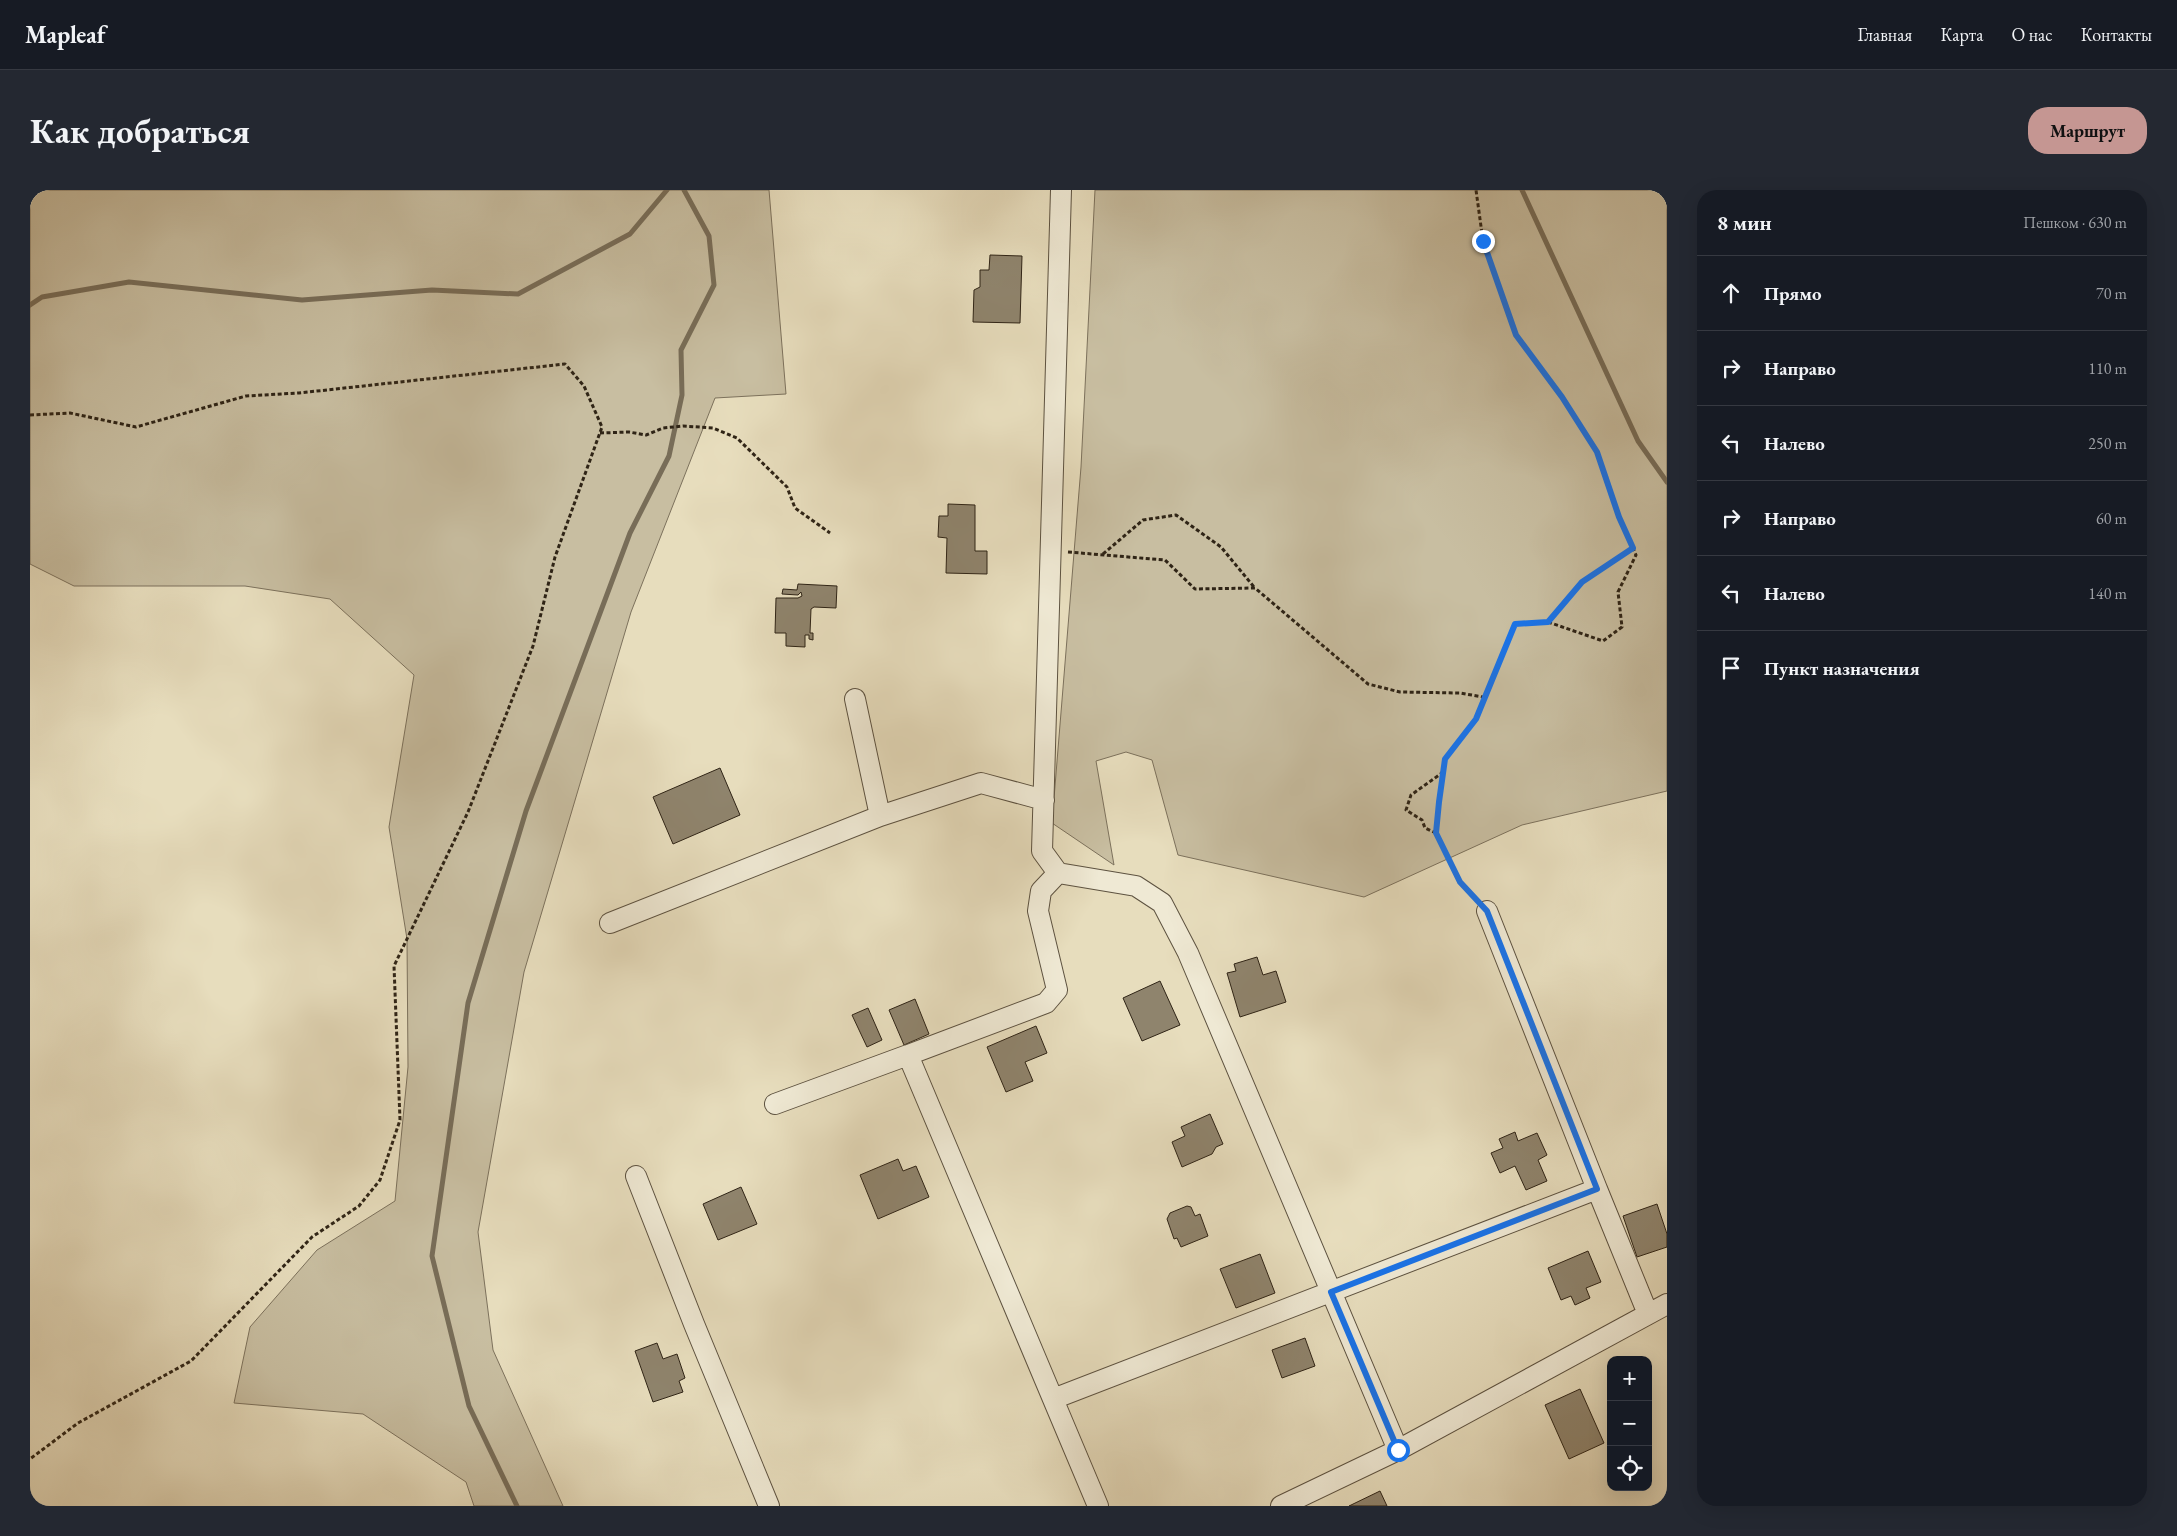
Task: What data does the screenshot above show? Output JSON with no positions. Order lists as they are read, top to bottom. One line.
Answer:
{"page":{"header":"Mapleaf","nav":["Главная","Карта","О нас","Контакты"],"buttons":"Маршрут","title":"Как добраться","heading":["8 мин","Пешком · 630 m"],"list":[["Прямо","70 m"],["Направо","110 m"],["Налево","250 m"],["Направо","60 m"],["Налево","140 m"],"Пункт назначения"],"map_buttons":["+","−"]}}
